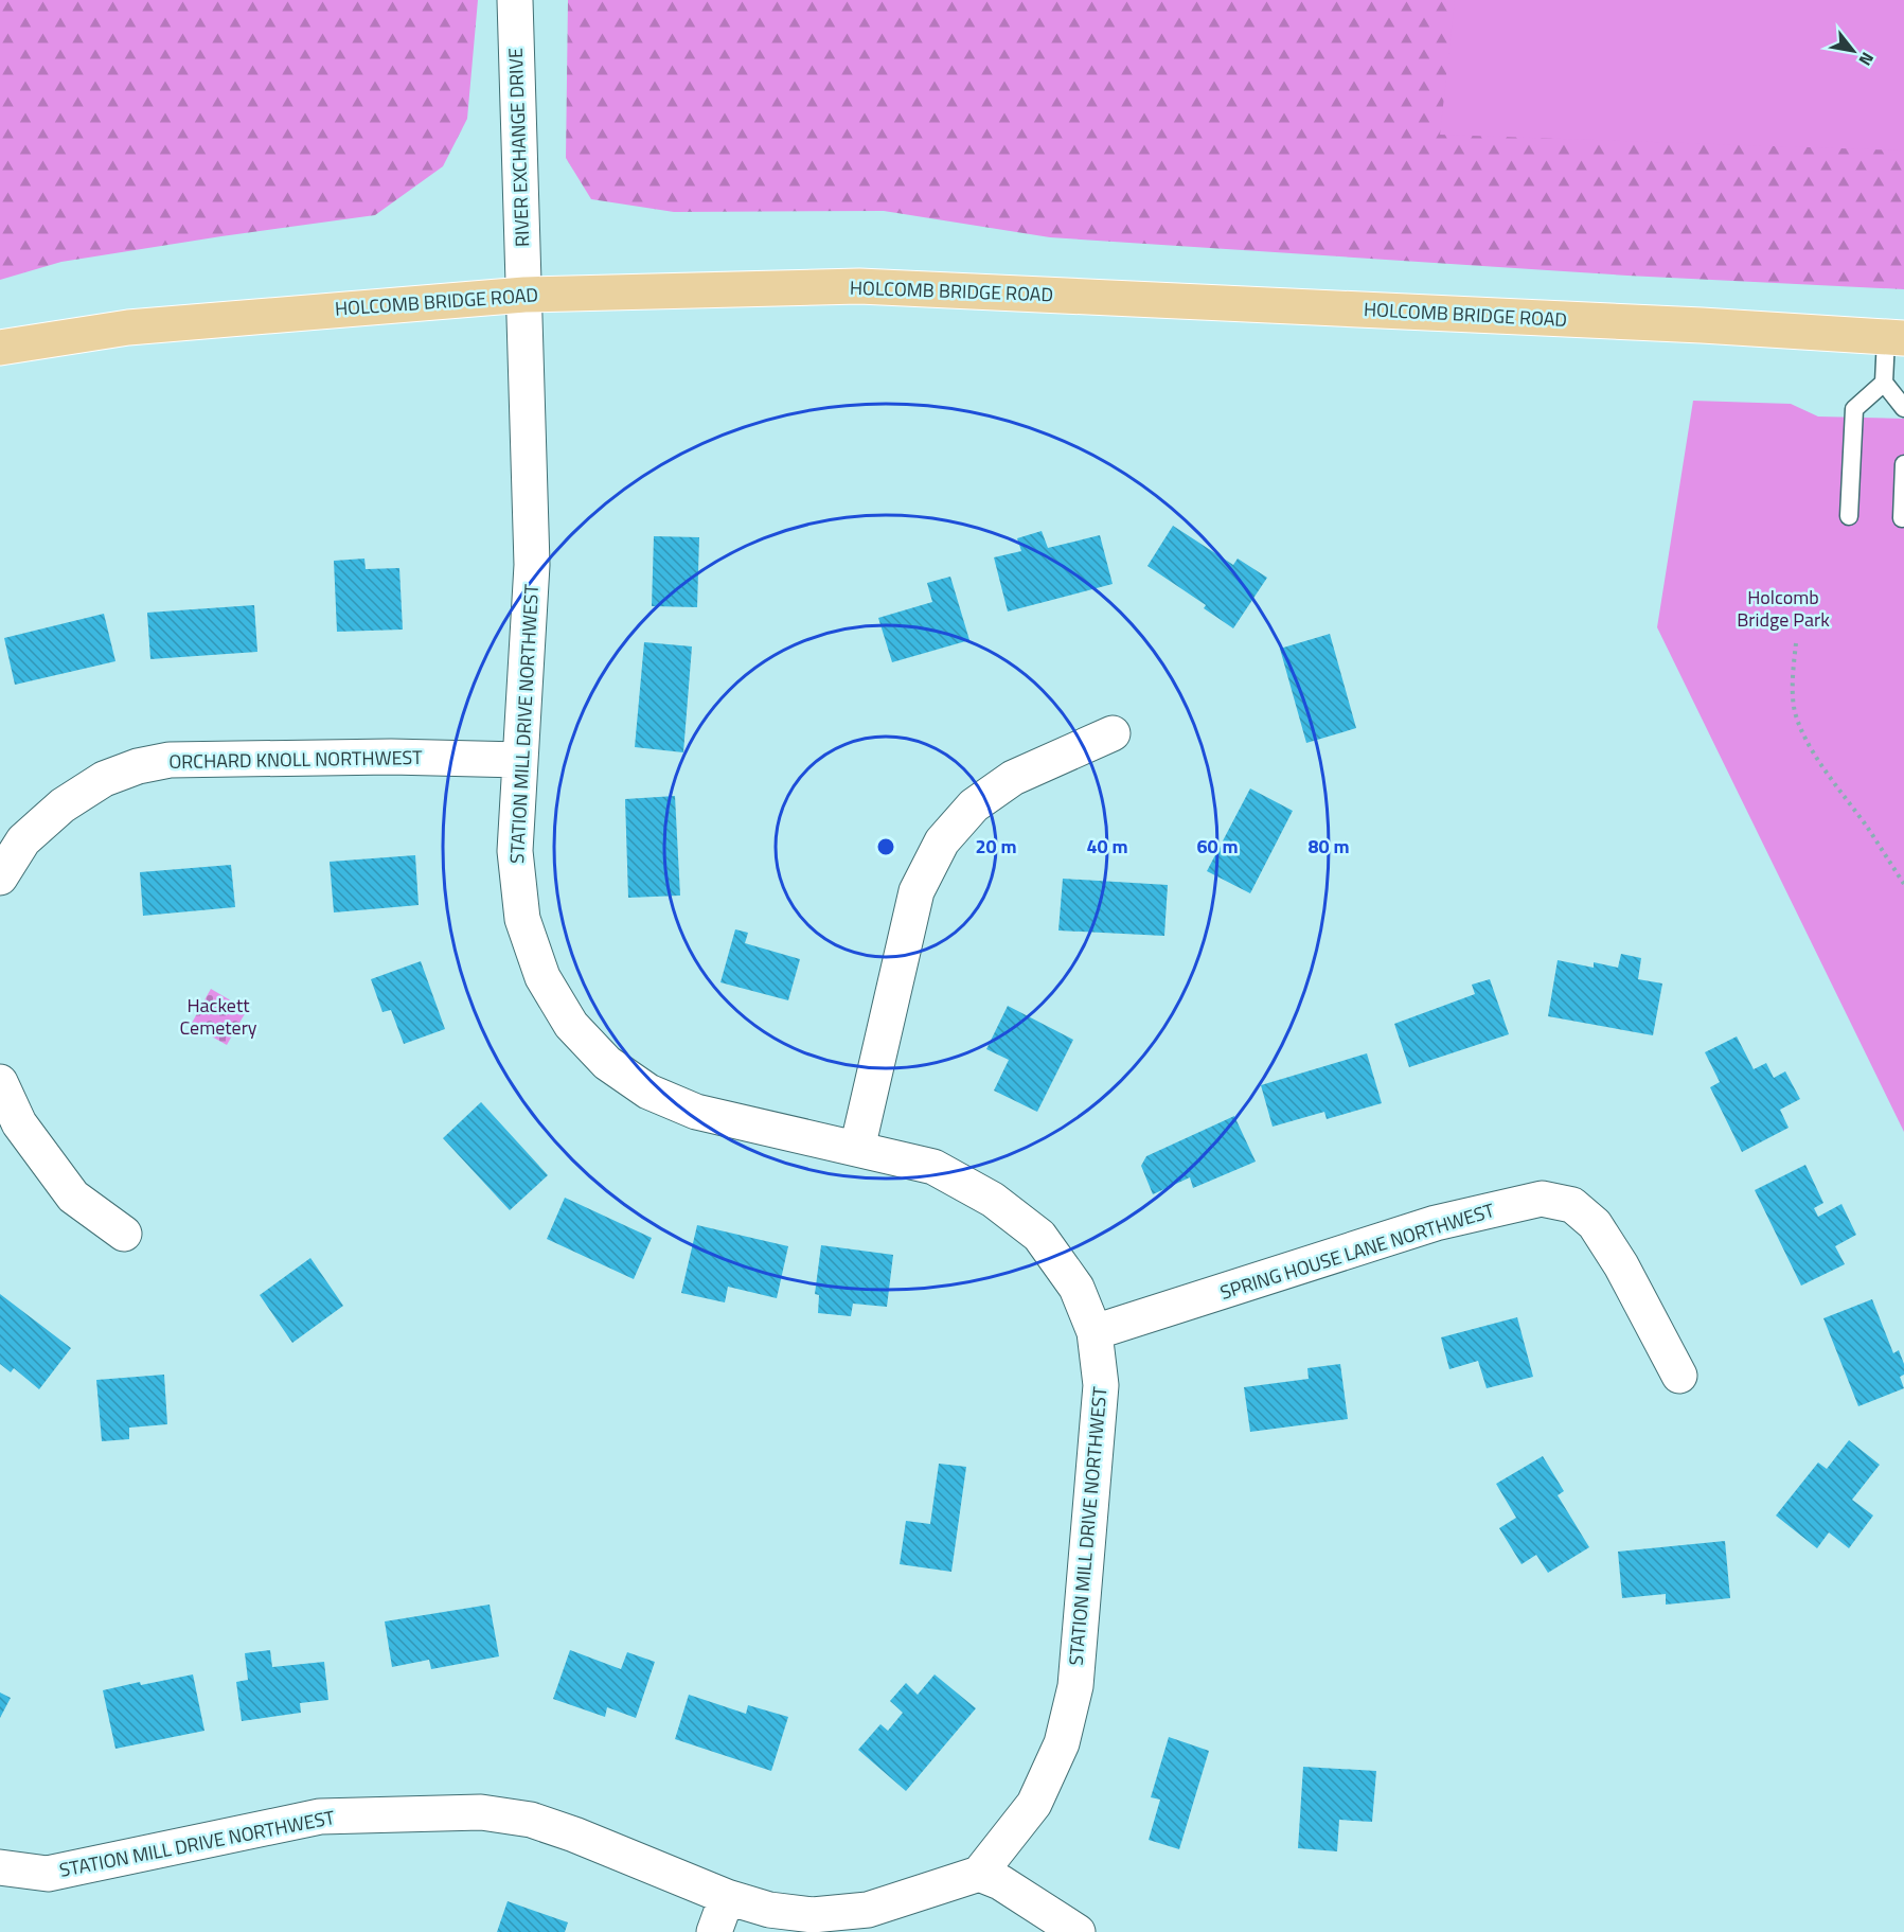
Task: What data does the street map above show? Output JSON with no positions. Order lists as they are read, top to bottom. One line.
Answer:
{"streets":{"main road":["HOLCOMB BRIDGE ROAD"],"street":["RIVER EXCHANGE DRIVE","STATION MILL DRIVE NORTHWEST","ORCHARD KNOLL NORTHWEST","SPRING HOUSE LANE NORTHWEST"]},"crossings":[["RIVER EXCHANGE DRIVE","HOLCOMB BRIDGE ROAD"],["RIVER EXCHANGE DRIVE","STATION MILL DRIVE NORTHWEST"],["HOLCOMB BRIDGE ROAD","STATION MILL DRIVE NORTHWEST"],["STATION MILL DRIVE NORTHWEST","ORCHARD KNOLL NORTHWEST"],["STATION MILL DRIVE NORTHWEST","SPRING HOUSE LANE NORTHWEST"]],"parks":["Holcomb Bridge Park","Hackett Cemetery"],"north":"bottom right","rings":["20 m","40 m","60 m","80 m"]}
